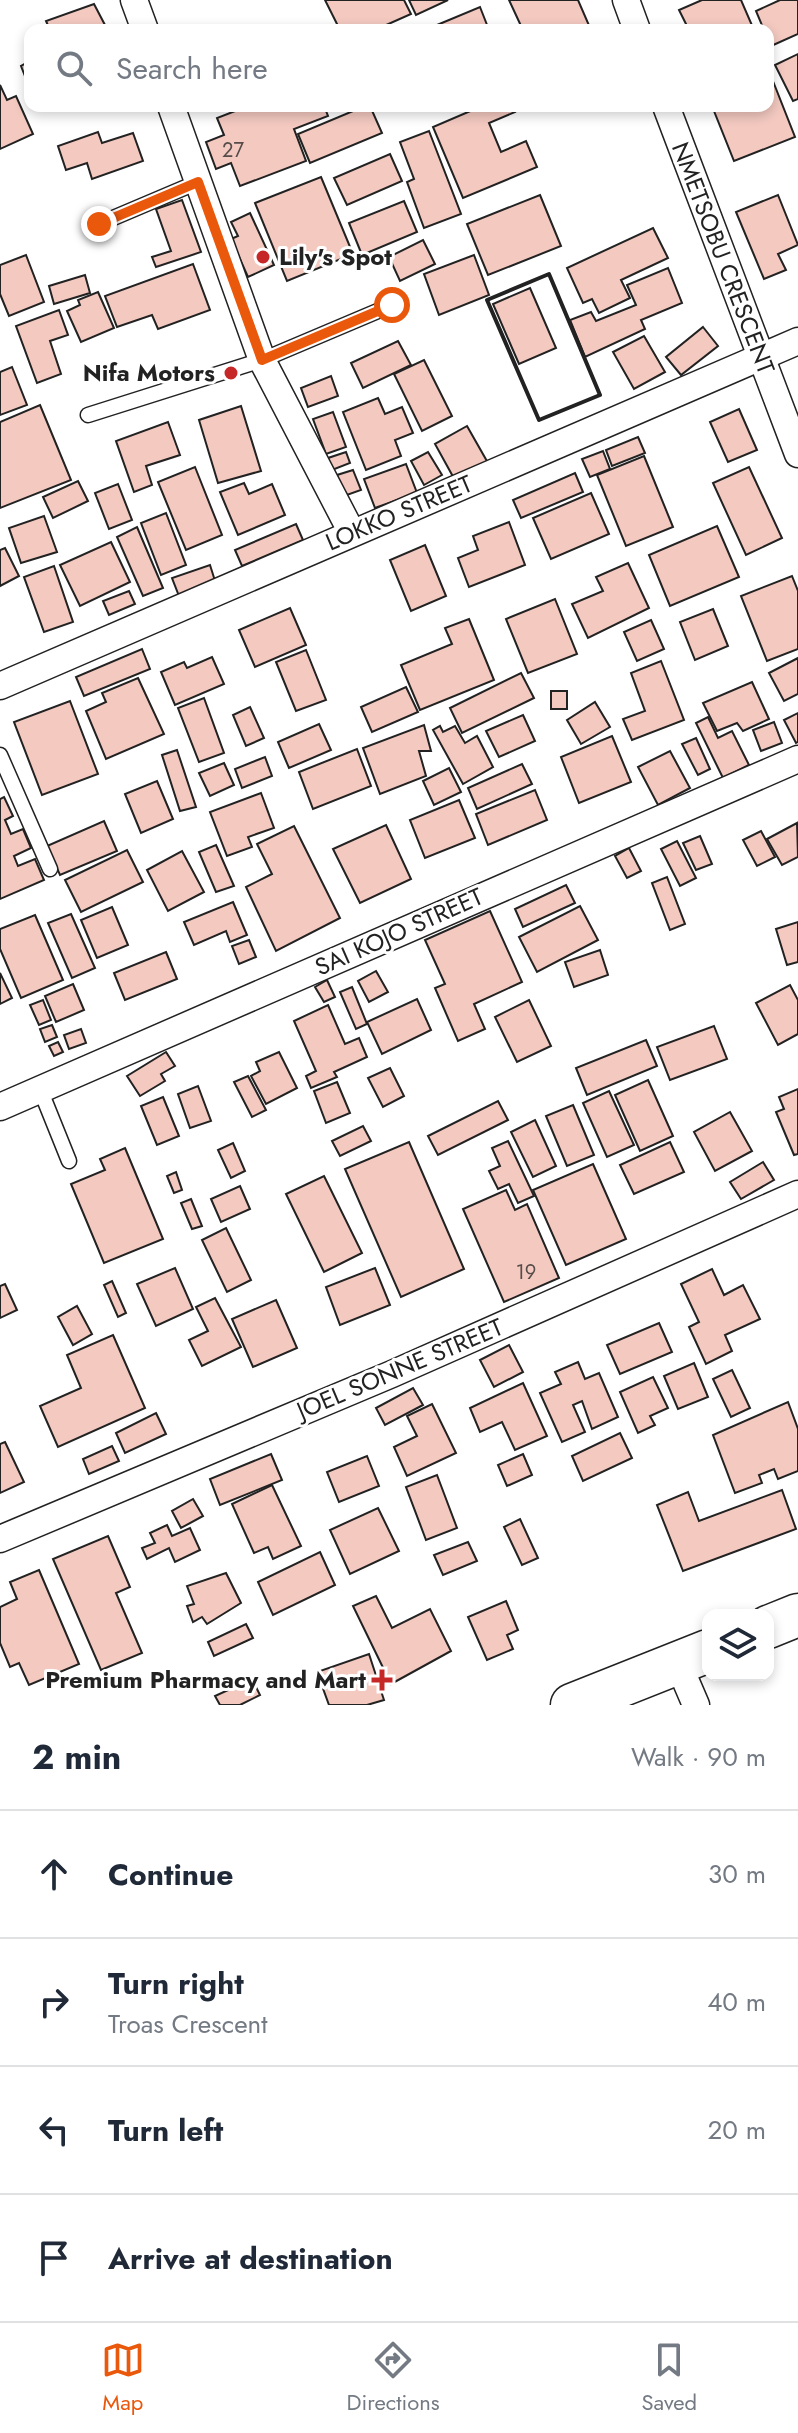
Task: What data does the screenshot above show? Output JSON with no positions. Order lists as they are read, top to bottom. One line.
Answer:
{"streets":{"street":["NMETSOBU CRESCENT","LOKKO STREET","SAI KOJO STREET","JOEL SONNE STREET"]},"crossings":[["NMETSOBU CRESCENT","LOKKO STREET"]],"places":{"other":["Lily's Spot","Nifa Motors"],"health":["Premium Pharmacy and Mart"]},"house_numbers":["27","19"],"page":{"search":"Search here","heading":["2 min","Walk · 90 m"],"list":[["Continue","30 m"],["Turn right","Troas Crescent","40 m"],["Turn left","20 m"],"Arrive at destination"],"nav":["Map","Directions","Saved"]}}
